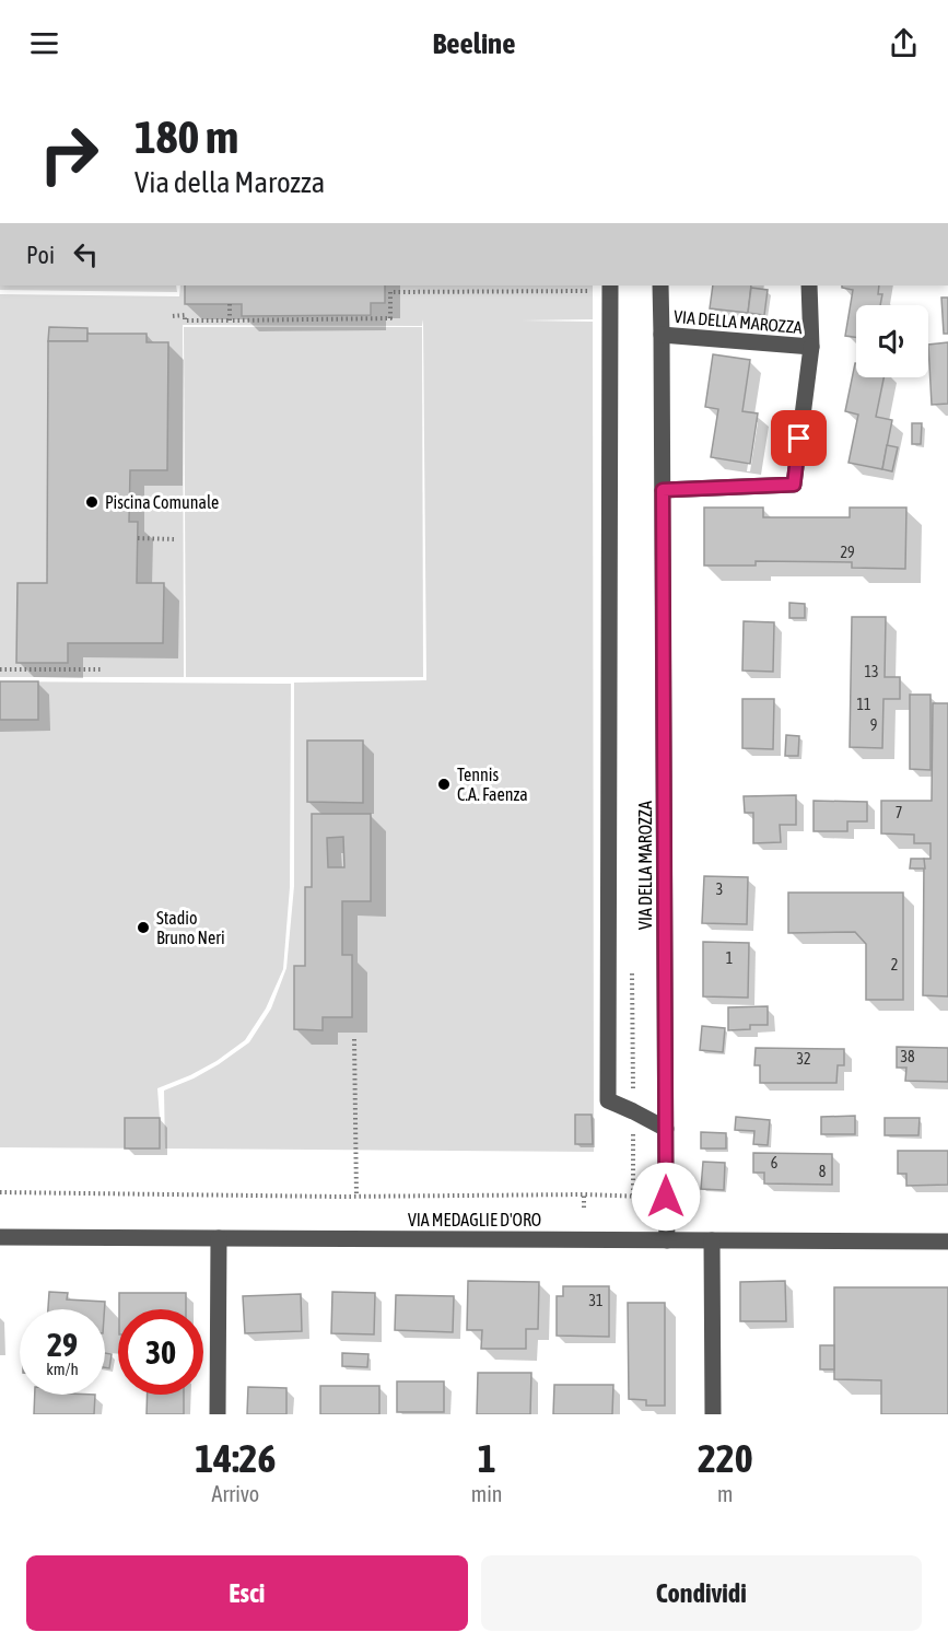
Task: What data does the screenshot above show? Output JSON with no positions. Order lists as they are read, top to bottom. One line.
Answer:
{"streets":{"street":["VIA DELLA MAROZZA","VIA MEDAGLIE D'ORO"]},"crossings":[["VIA DELLA MAROZZA","VIA MEDAGLIE D'ORO"]],"places":["Piscina Comunale","Tennis C.A. Faenza","Stadio Bruno Neri"],"house_numbers":["29","13","11","9","7","3","1","2","38","32","6","8","31"],"page":{"header":"Beeline","turn":["180 m","Via della Marozza"],"then":"Poi","speed":"29 km/h","limit":"30","eta":["14:26","Arrivo","1","min","220","m"],"buttons":["Esci","Condividi"]}}
